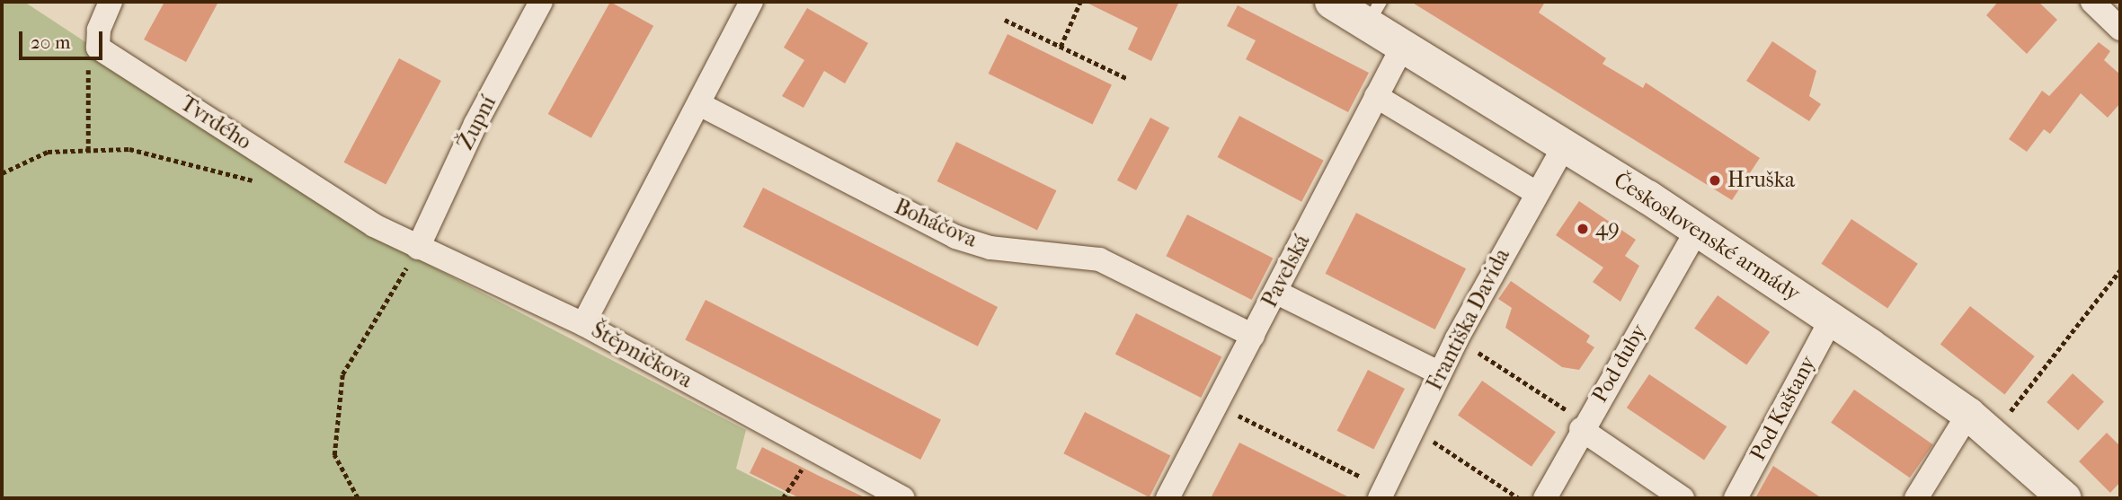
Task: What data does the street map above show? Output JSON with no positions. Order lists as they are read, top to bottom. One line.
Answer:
{"streets":{"street":["Tvrdého","Župní","Boháčova","Československé armády","Pavelská","Františka Davida","Štěpničkova","Pod duby","Pod Kaštany"]},"crossings":[["Tvrdého","Štěpničkova"],["Župní","Štěpničkova"],["Boháčova","Pavelská"],["Československé armády","Pavelská"],["Československé armády","Františka Davida"],["Československé armády","Pod duby"],["Československé armády","Pod Kaštany"]],"places":["Hruška","49"],"scale_bar":"20 m"}
